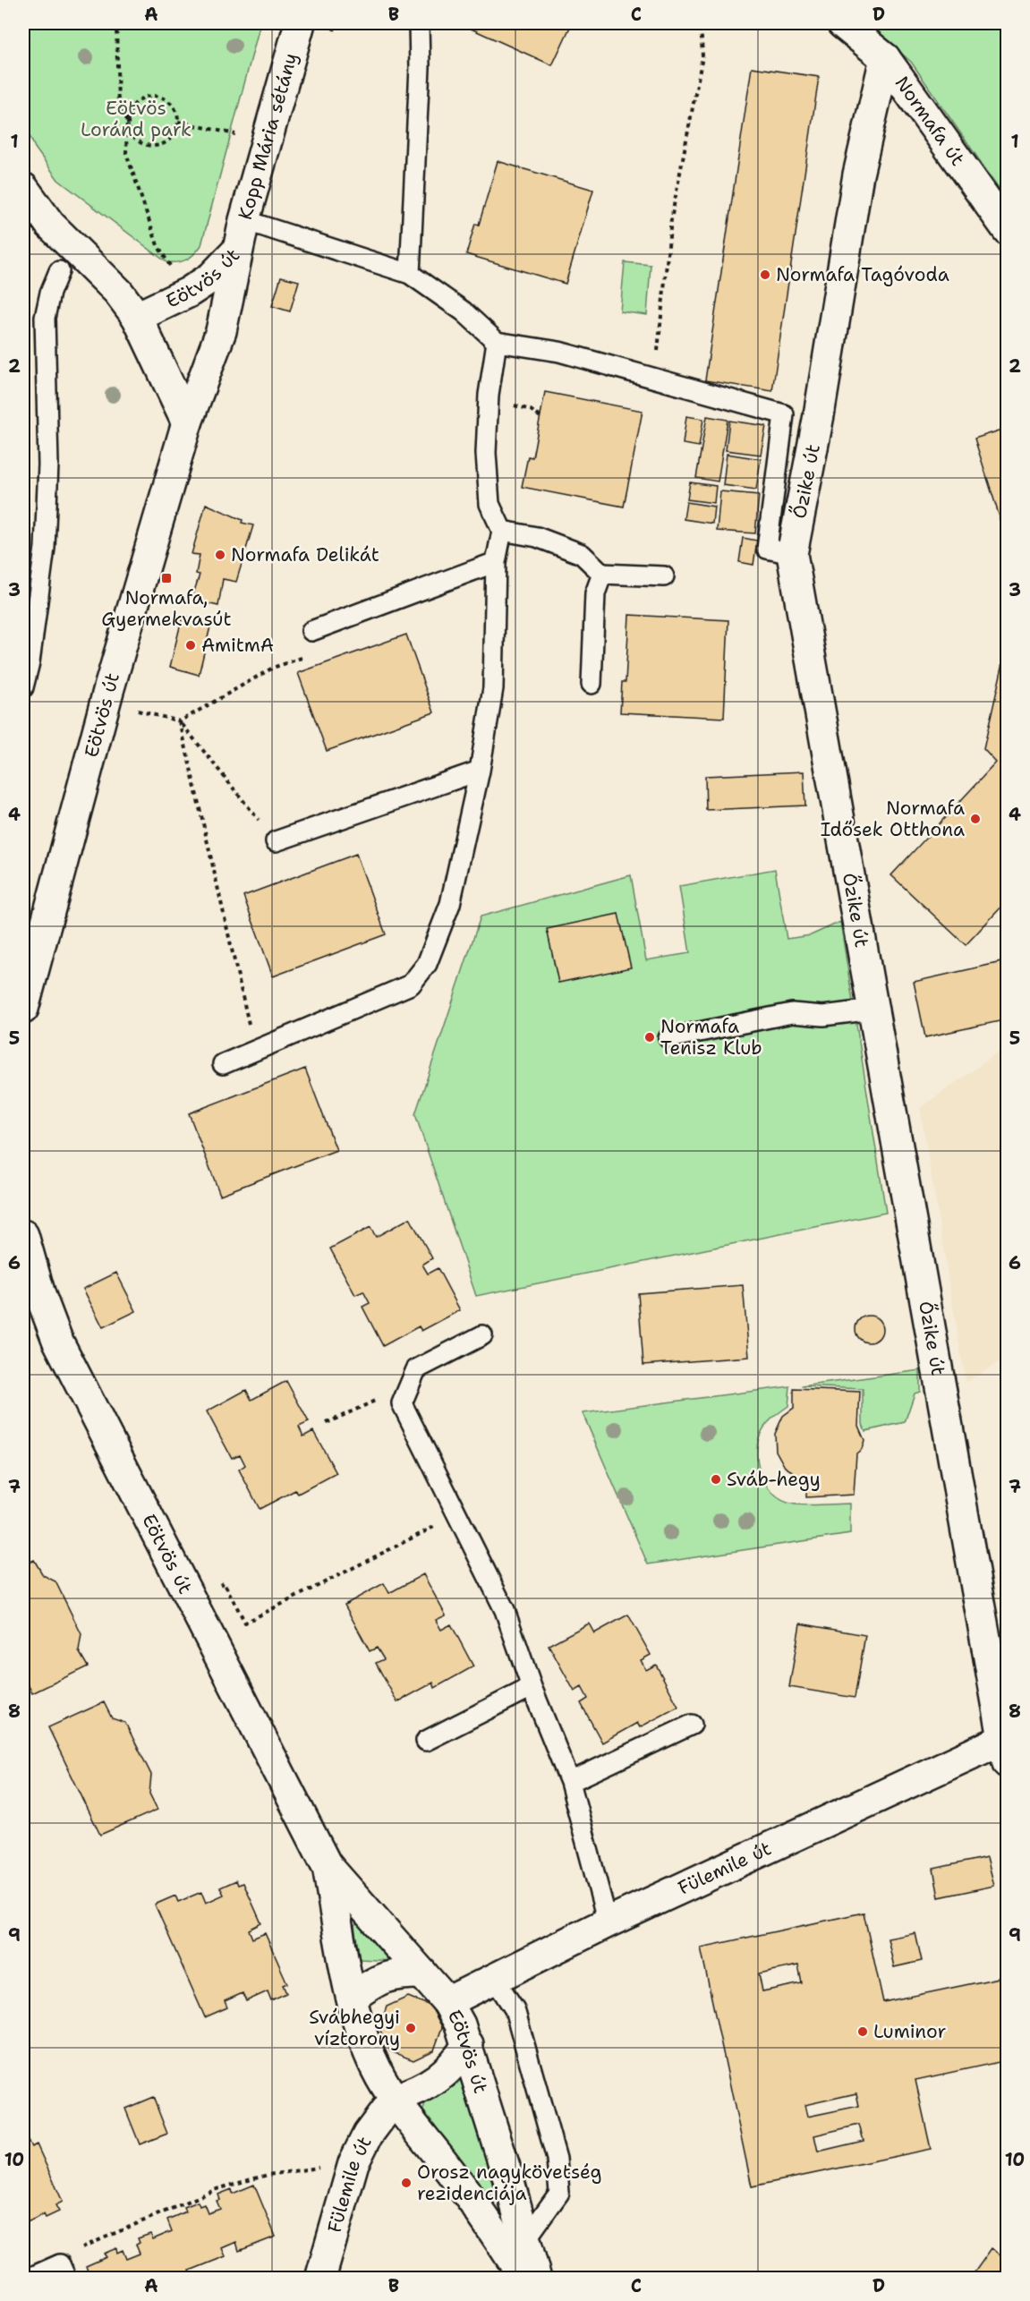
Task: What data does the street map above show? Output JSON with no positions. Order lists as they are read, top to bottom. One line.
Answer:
{"streets":{"street":["Normafa út","Kopp Mária sétány","Eötvös út","Őzike út","Fülemile út"]},"crossings":[["Normafa út","Őzike út"],["Kopp Mária sétány","Eötvös út"],["Eötvös út","Fülemile út"],["Őzike út","Fülemile út"]],"parks":["Eötvös Loránd park"],"places":{"other":["Normafa Tagóvoda","Normafa Delikát","AmitmA","Normafa Idősek Otthona","Normafa Tenisz Klub","Sváb-hegy","Svábhegyi víztorony","Luminor","Orosz nagykövetség rezidenciája"],"transit":["Normafa, Gyermekvasút"]},"grid":{"columns":["A","B","C","D"],"rows":["1","2","3","4","5","6","7","8","9","10"]}}
